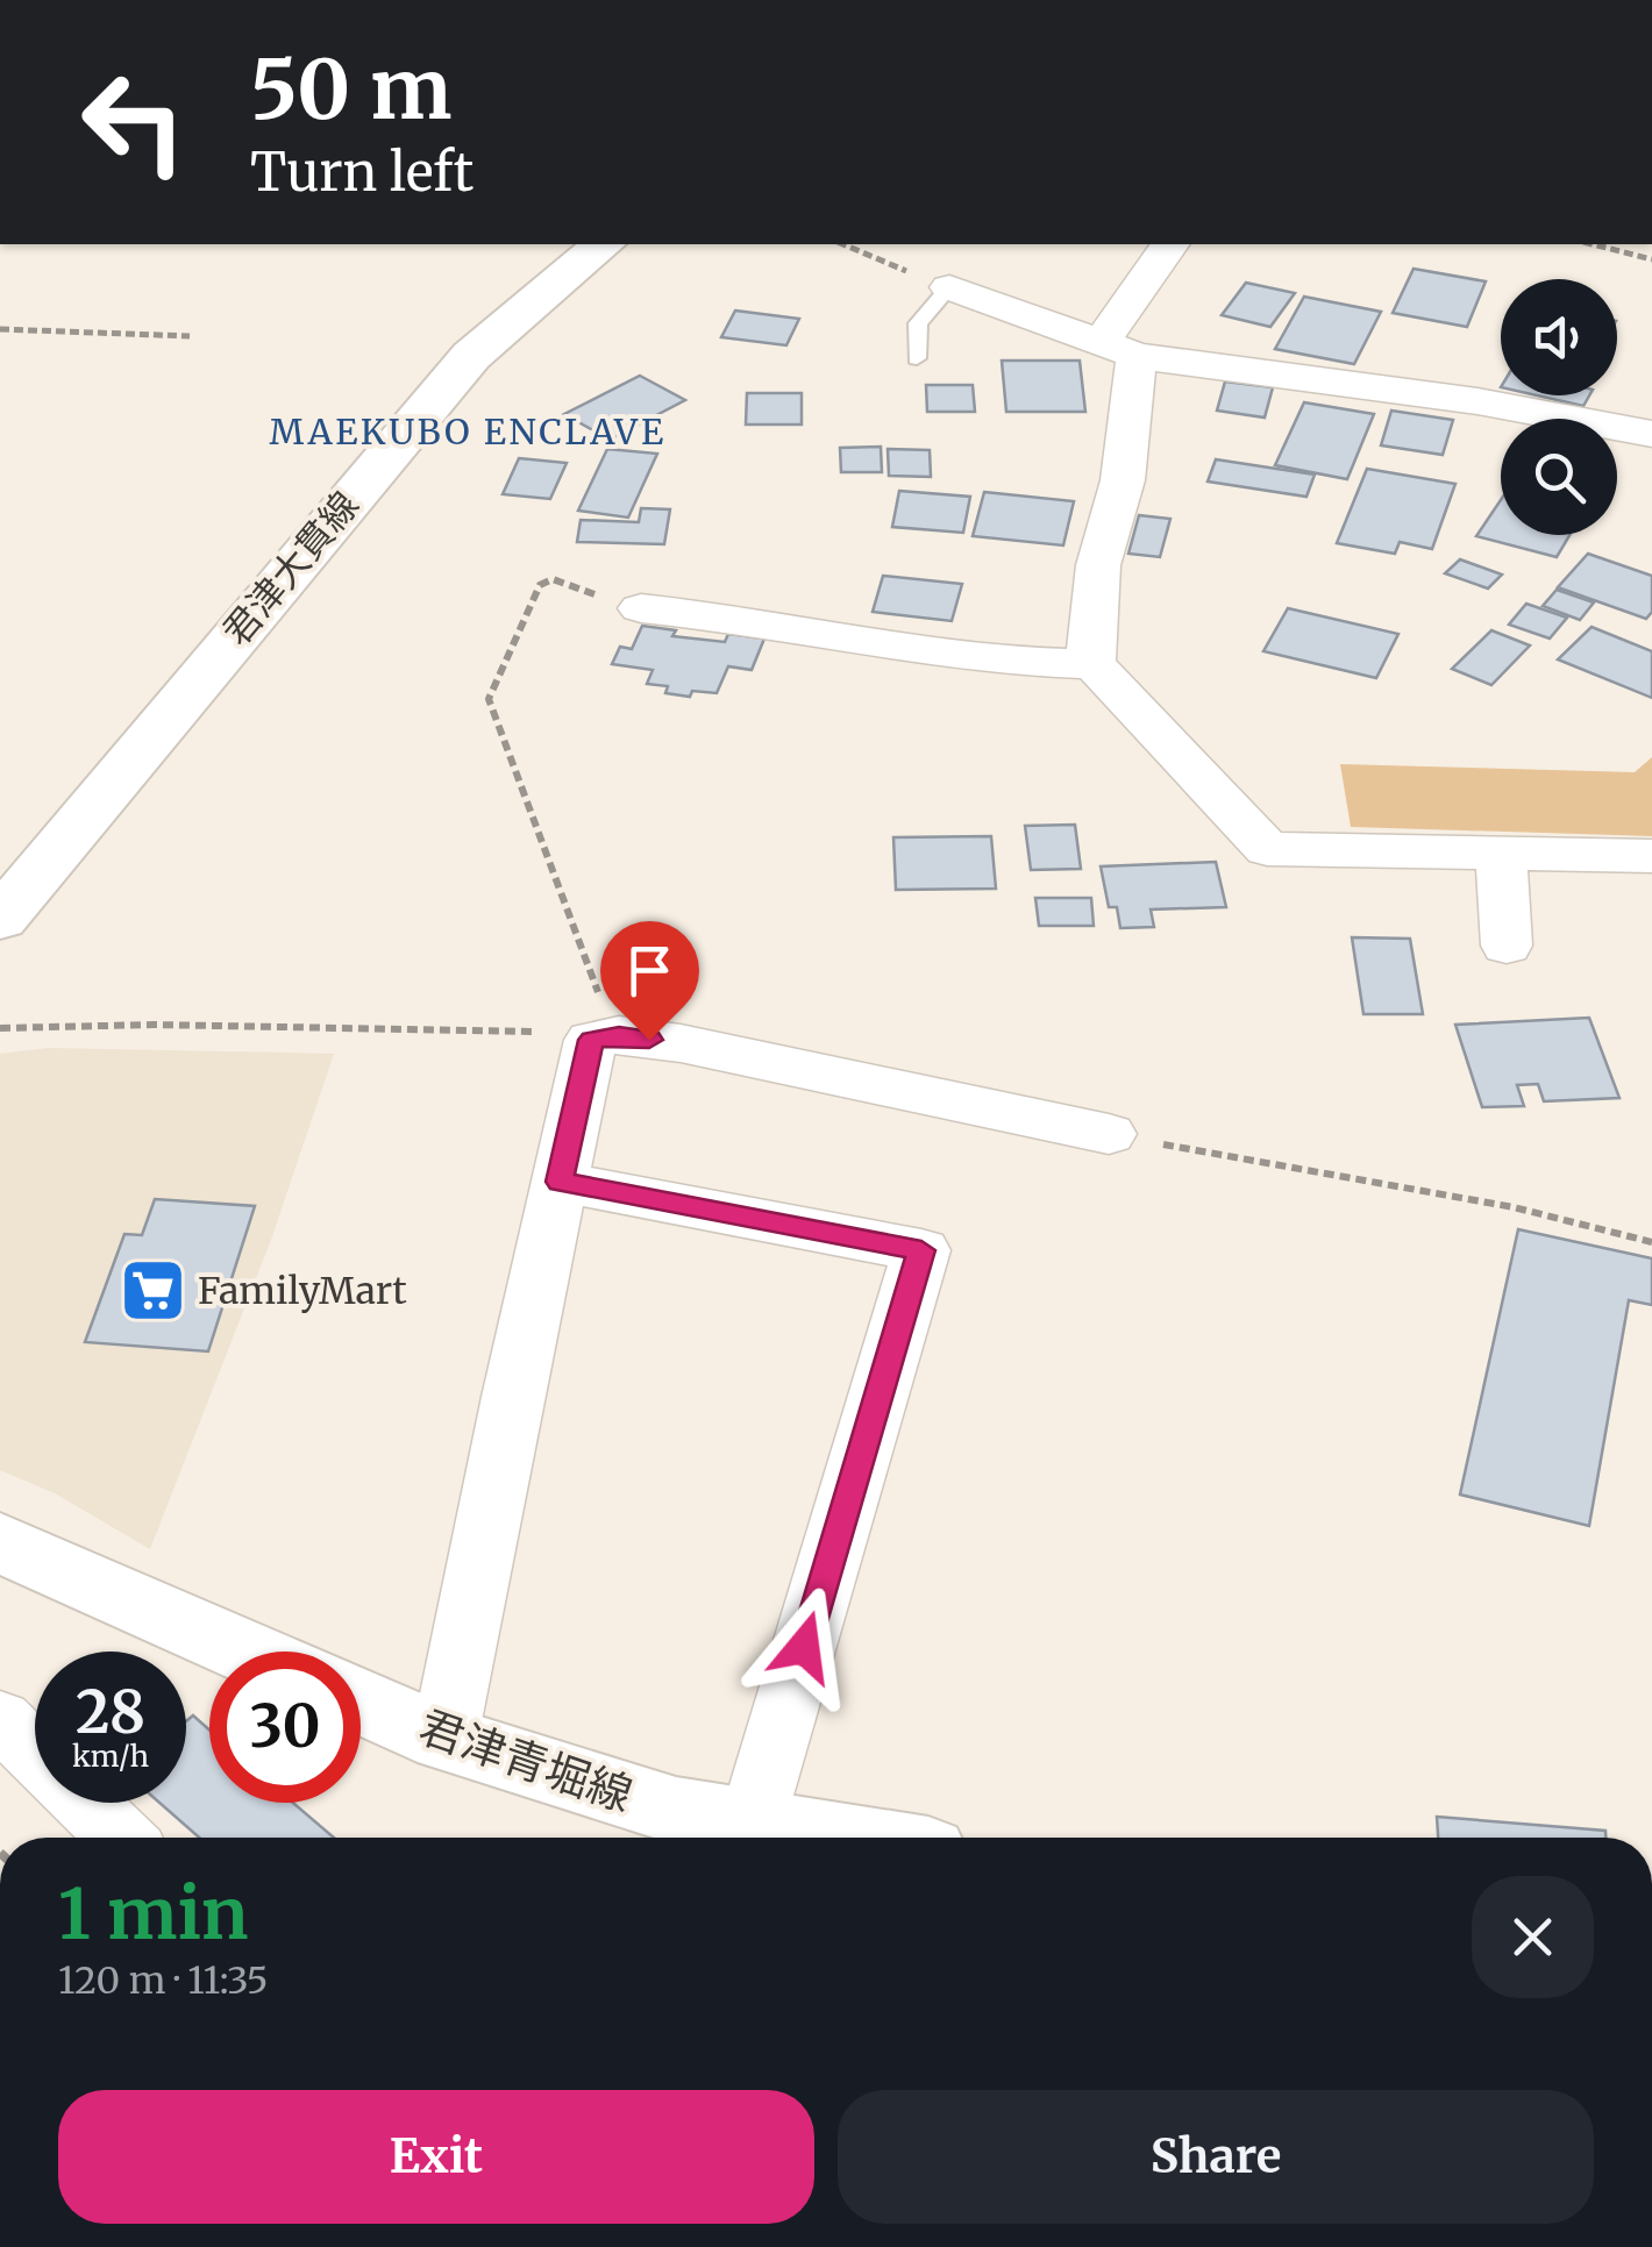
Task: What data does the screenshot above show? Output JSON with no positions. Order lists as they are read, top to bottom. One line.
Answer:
{"streets":{"main road":["君津大貫線","君津青堀線"]},"districts":["MAEKUBO ENCLAVE"],"places":{"supermarket":["FamilyMart"]},"page":{"turn":["50 m","Turn left"],"speed":"28 km/h","limit":"30","heading":["1 min","120 m · 11:35"],"buttons":["Exit","Share"]}}
